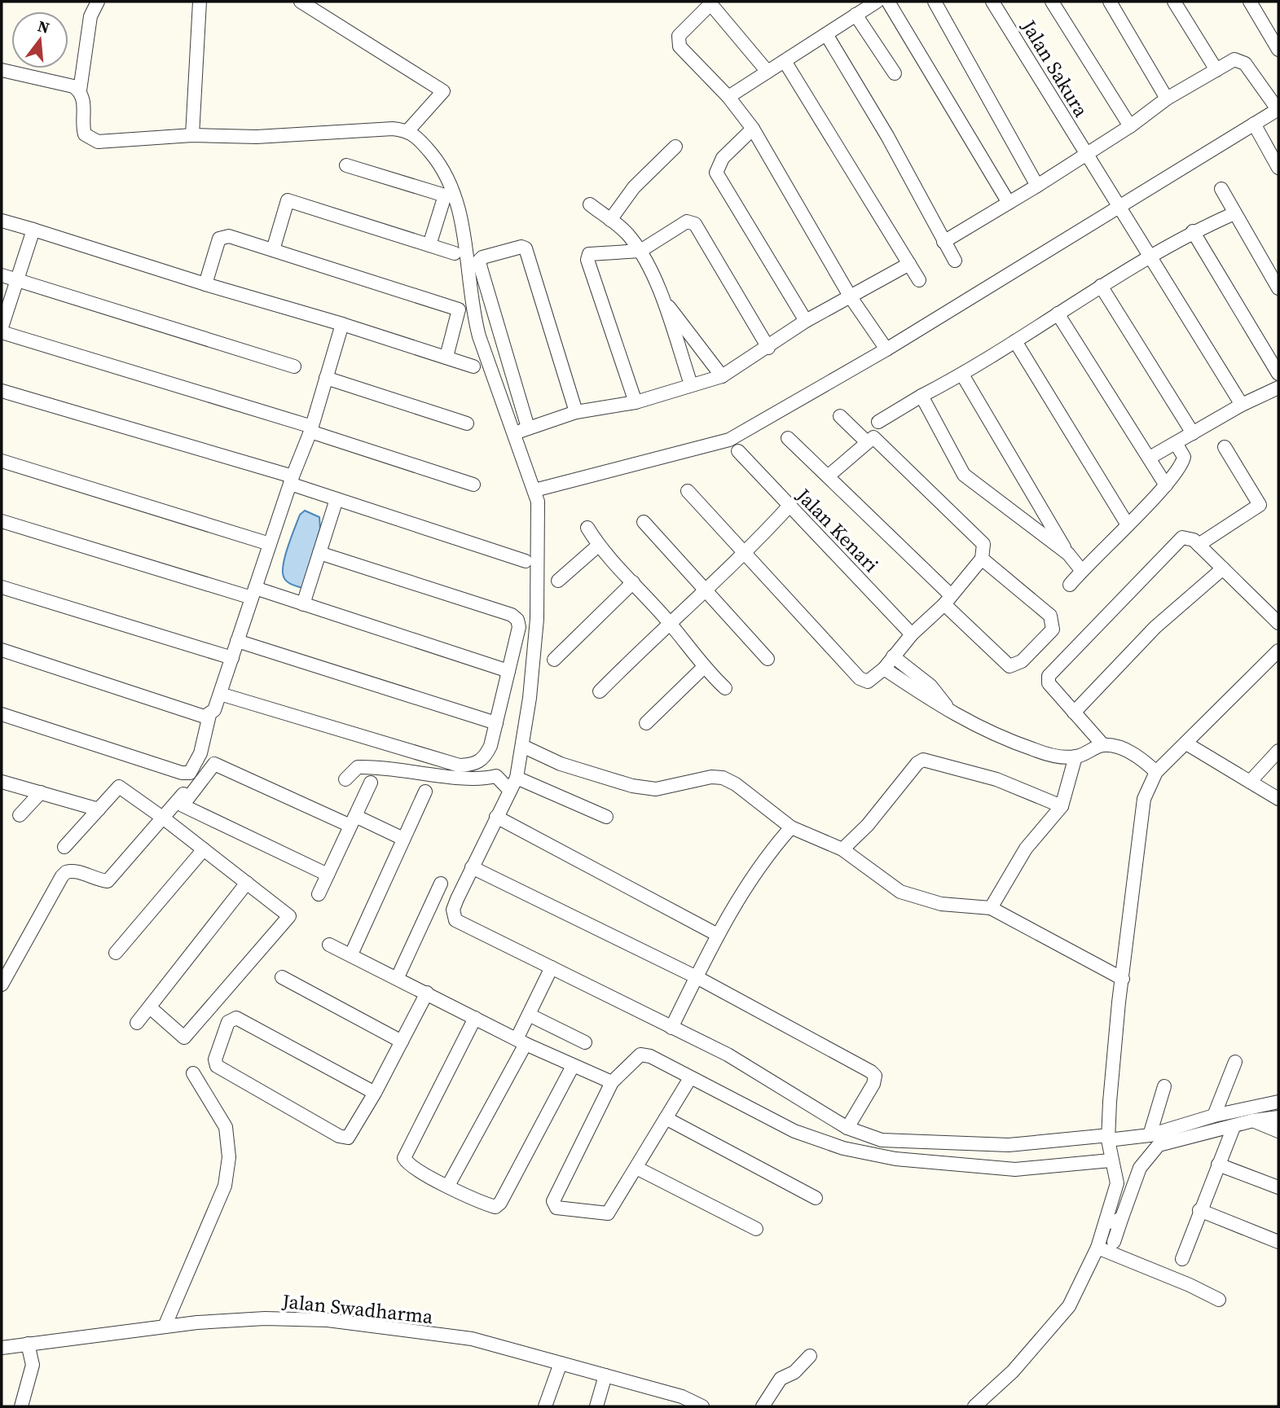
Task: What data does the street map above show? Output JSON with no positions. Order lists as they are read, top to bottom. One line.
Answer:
{"streets":{"street":["Jalan Sakura","Jalan Kenari","Jalan Swadharma"]},"north":"top"}
